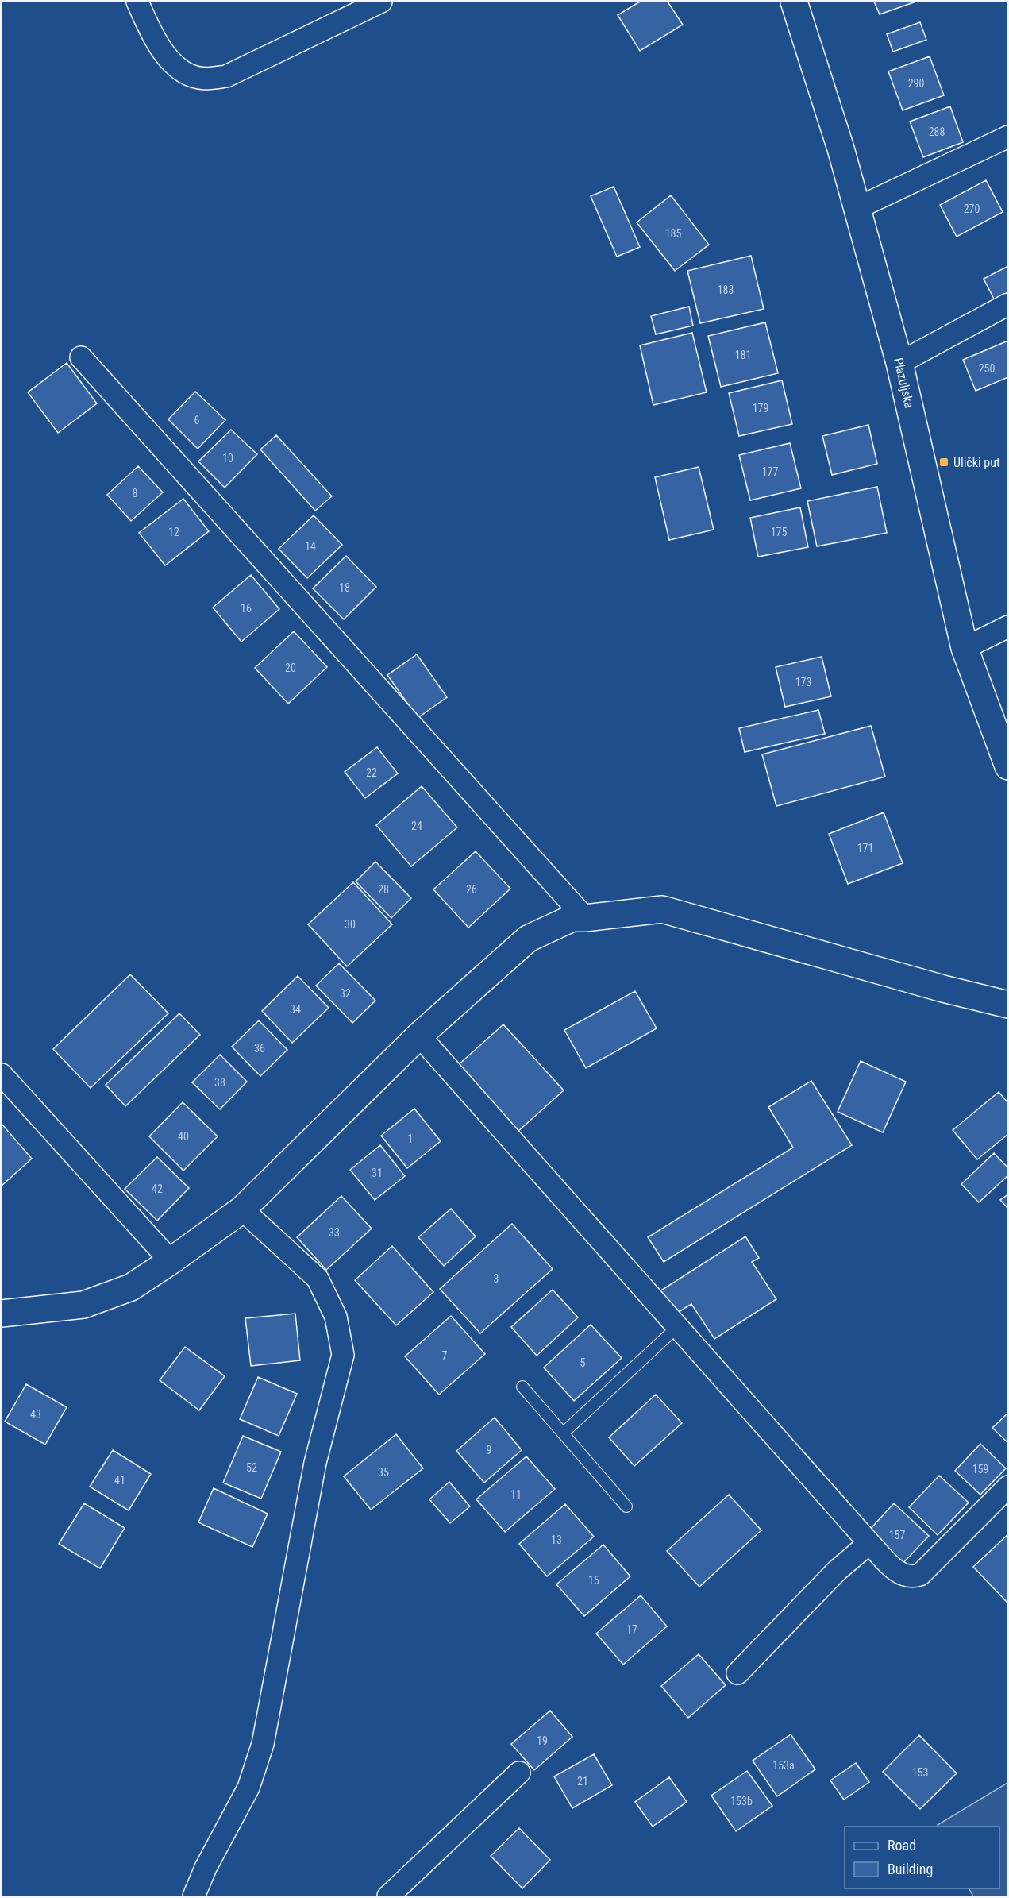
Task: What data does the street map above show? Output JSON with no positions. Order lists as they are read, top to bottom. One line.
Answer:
{"streets":{"street":["Plazuljska"]},"places":{"transit":["Ulički put"]},"house_numbers":["290","288","270","185","183","181","250","179","6","10","177","8","12","175","14","18","16","20","173","22","24","171","28","26","30","32","34","36","38","40","1","31","42","33","3","7","5","43","9","52","159","35","41","11","157","13","15","17","19","153a","153","21","153b"],"legend":["Road","Building"]}
